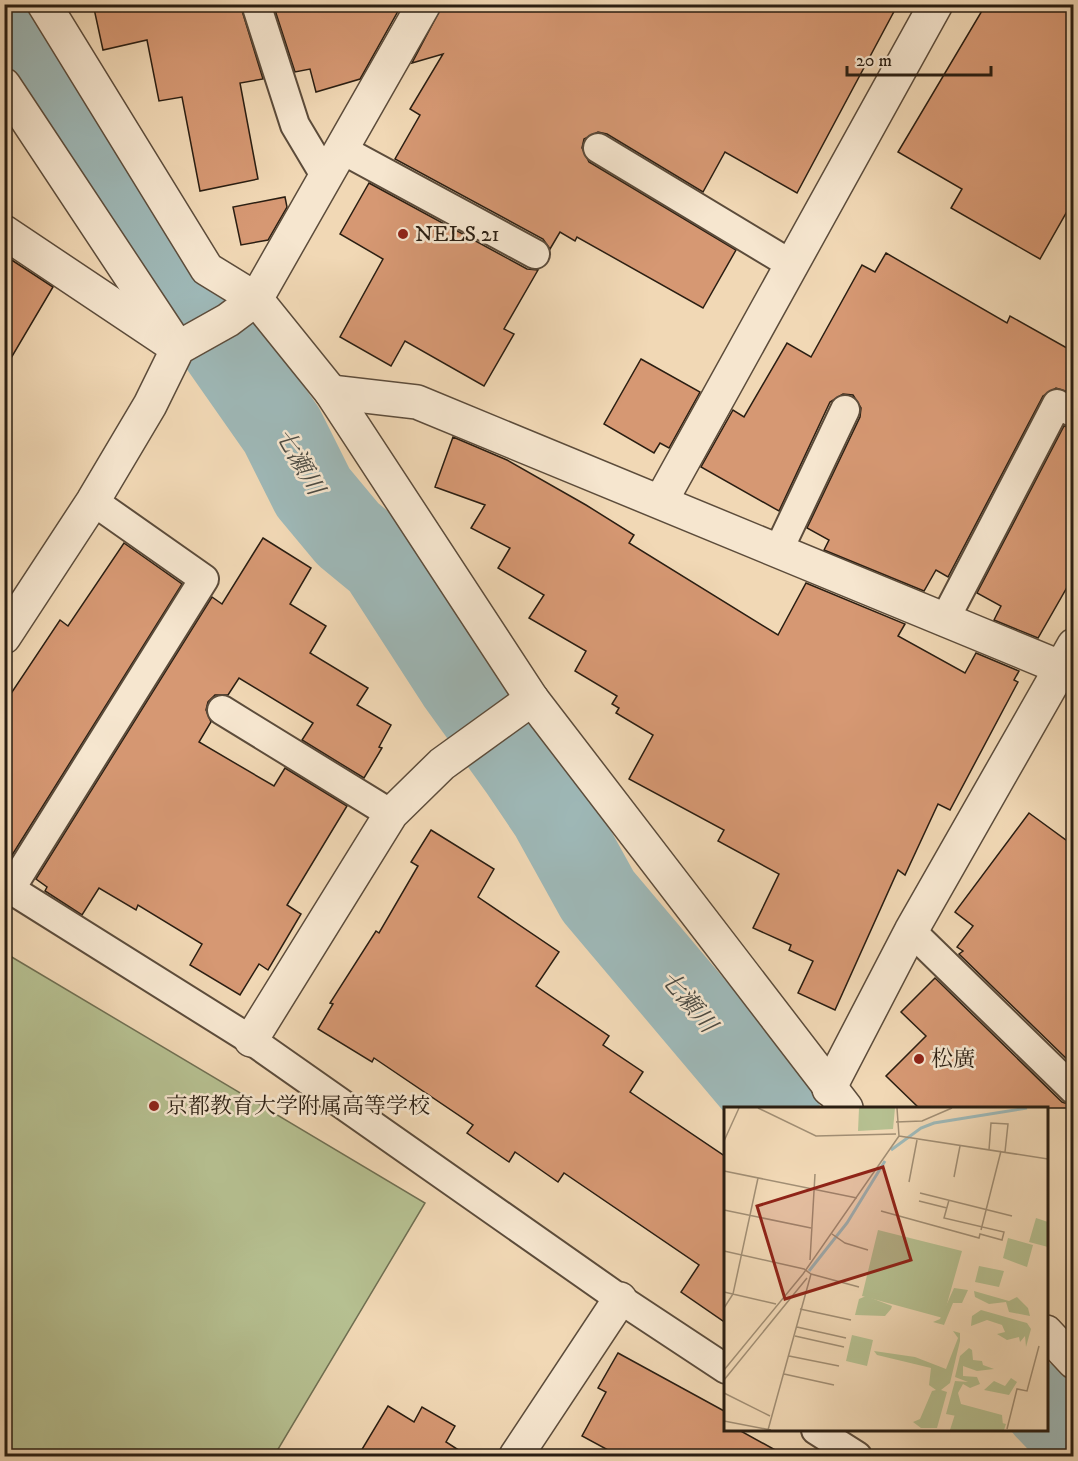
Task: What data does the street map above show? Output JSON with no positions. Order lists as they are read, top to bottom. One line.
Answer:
{"water":["七瀬川"],"places":["NELS 21","松廣","京都教育大学附属高等学校"],"scale_bar":"20 m"}
